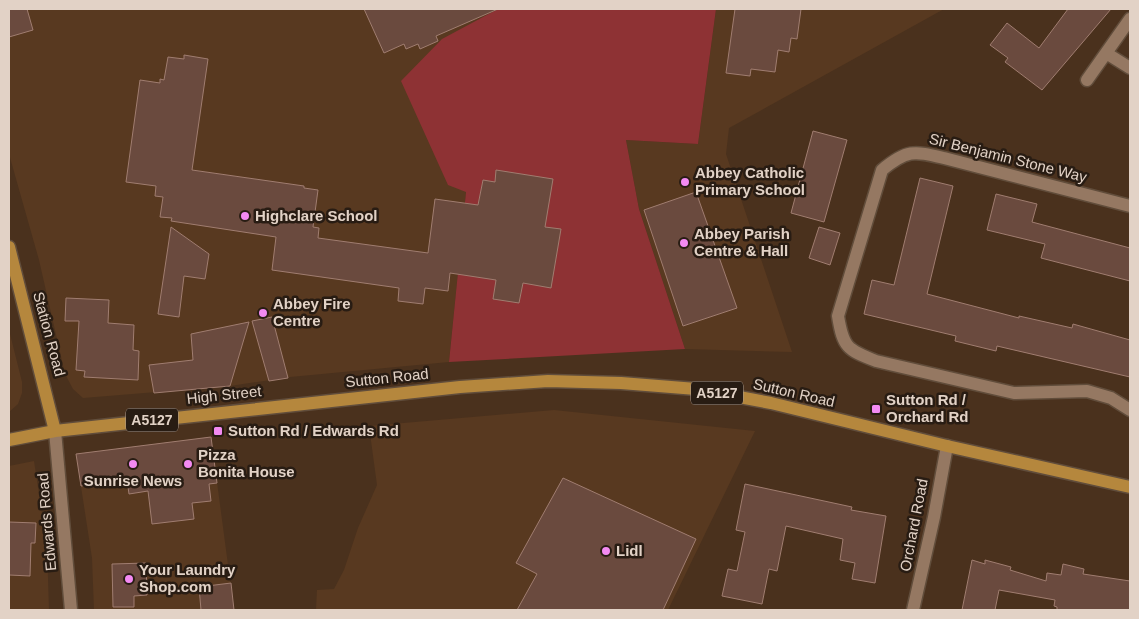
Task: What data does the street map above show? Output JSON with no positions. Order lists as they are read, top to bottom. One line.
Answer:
{"streets":{"main road":["Station Road","Sutton Road","A5127","High Street"],"street":["Sir Benjamin Stone Way","Edwards Road","Orchard Road"]},"crossings":[["Station Road","High Street"],["Station Road","Edwards Road"],["Sutton Road","High Street"],["Sutton Road","Orchard Road"],["High Street","Edwards Road"]],"places":{"other":["Abbey Catholic Primary School","Highclare School","Abbey Parish Centre & Hall","Abbey Fire Centre","Sunrise News","Pizza Bonita House","Lidl","Your Laundry Shop.com"],"transit":["Sutton Rd / Orchard Rd","Sutton Rd / Edwards Rd"]}}
